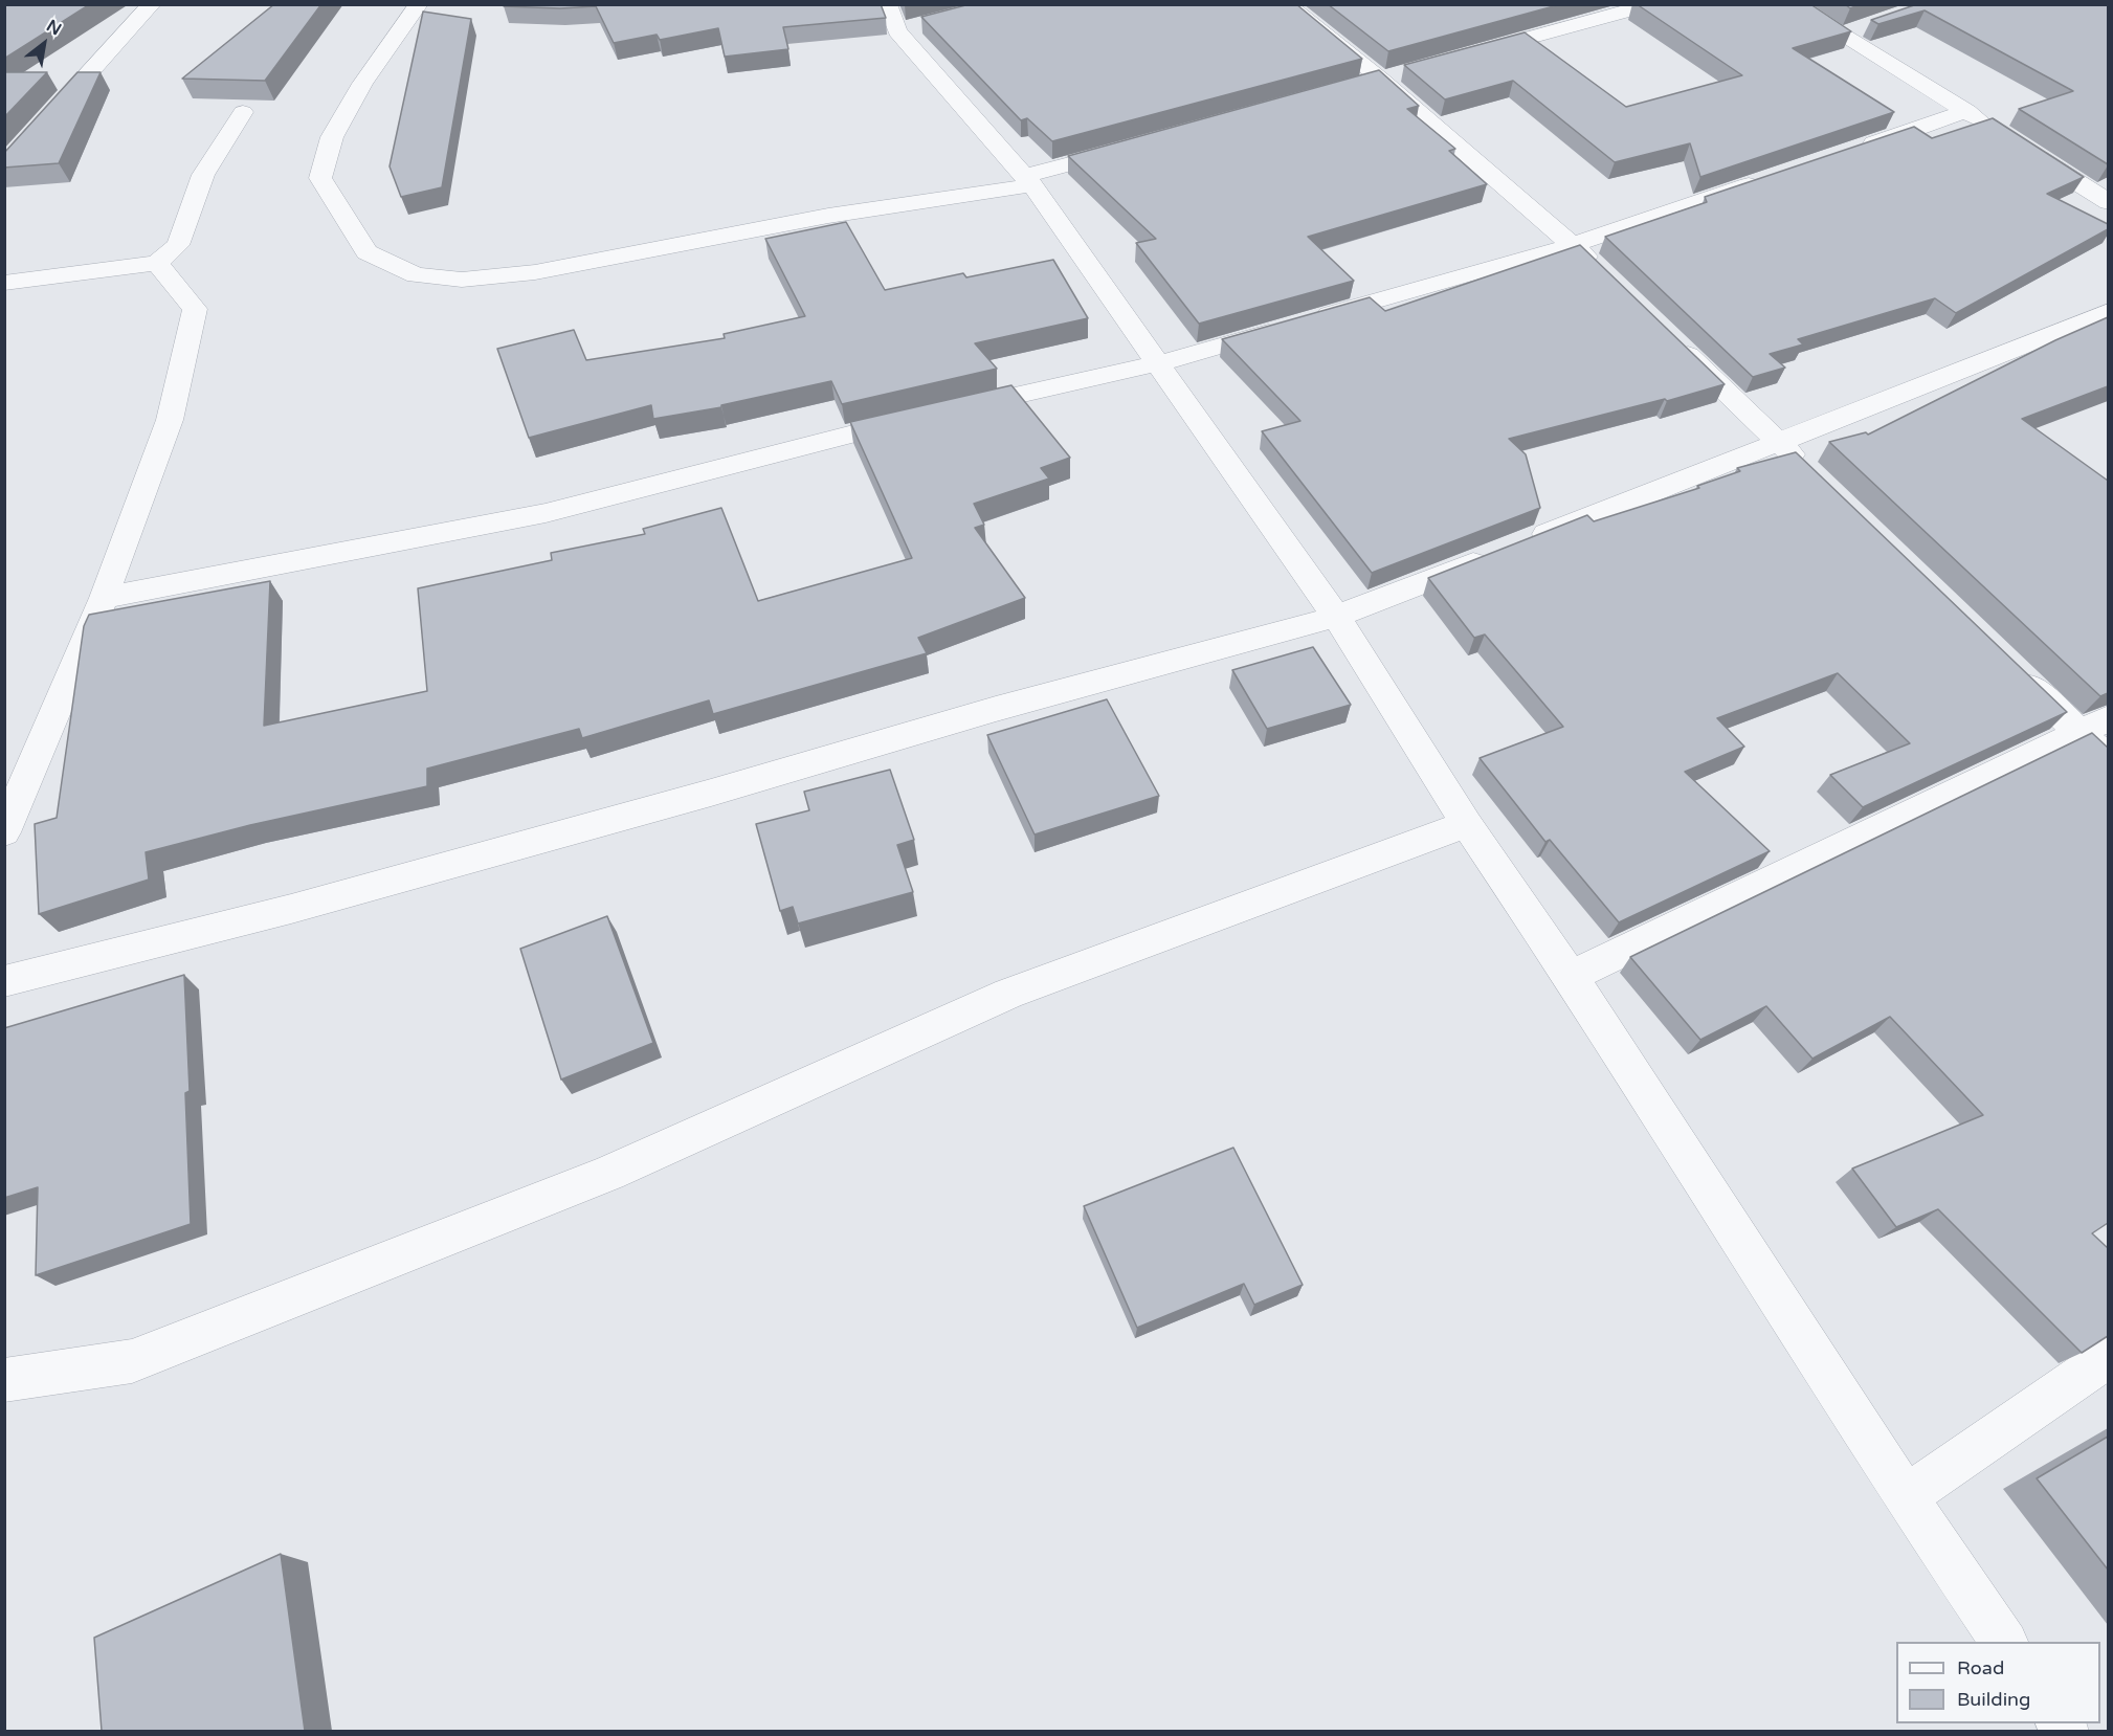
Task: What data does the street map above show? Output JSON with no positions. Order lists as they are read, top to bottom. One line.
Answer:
{"legend":["Road","Building"],"north":"top right"}
